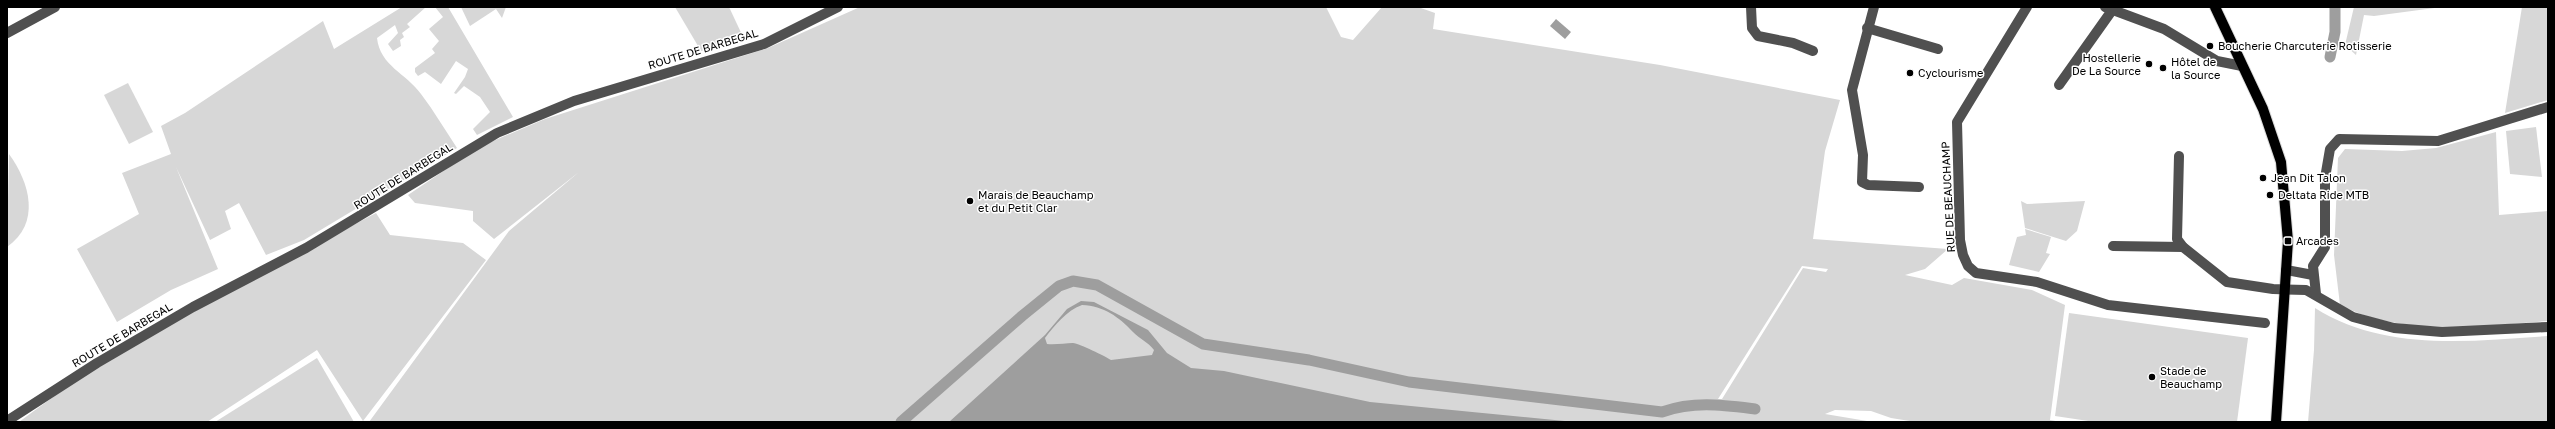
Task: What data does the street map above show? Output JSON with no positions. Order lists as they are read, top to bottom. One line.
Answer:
{"streets":{"street":["ROUTE DE BARBEGAL","RUE DE BEAUCHAMP"]},"places":{"other":["Boucherie Charcuterie Rotisserie","Hostellerie De La Source","Hôtel de la Source","Cyclourisme","Jean Dit Talon","Deltata Ride MTB","Marais de Beauchamp et du Petit Clar","Stade de Beauchamp"],"transit":["Arcades"]}}
